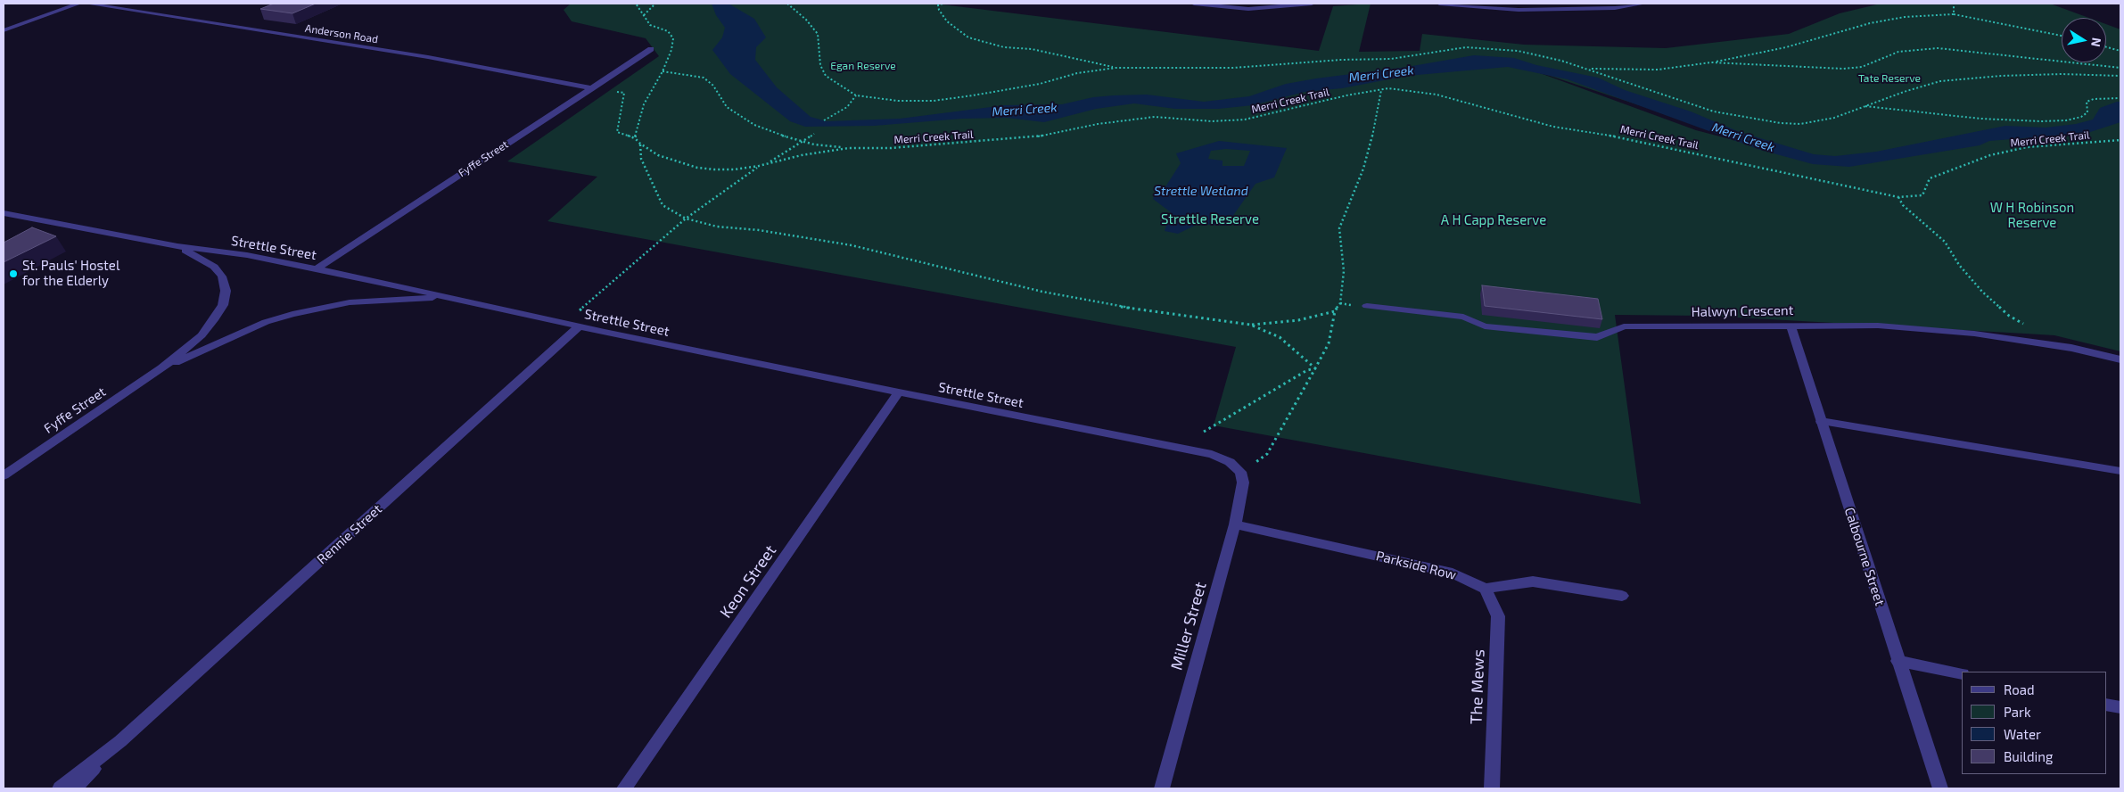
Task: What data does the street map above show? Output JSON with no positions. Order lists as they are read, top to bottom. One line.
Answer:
{"streets":{"street":["Anderson Road","Fyffe Street","Strettle Street","Halwyn Crescent","Rennie Street","Calbourne Street","Parkside Row","Keon Street","Miller Street","The Mews"],"path":["Merri Creek Trail"]},"crossings":[["Anderson Road","Merri Creek Trail"],["Anderson Road","Fyffe Street"],["Merri Creek Trail","Fyffe Street"],["Fyffe Street","Strettle Street"],["Strettle Street","Rennie Street"],["Strettle Street","Keon Street"],["Strettle Street","Miller Street"],["Halwyn Crescent","Calbourne Street"],["Parkside Row","Miller Street"],["Parkside Row","The Mews"]],"water":["Merri Creek","Strettle Wetland"],"parks":["Egan Reserve","Tate Reserve","W H Robinson Reserve","Strettle Reserve","A H Capp Reserve"],"places":["St. Pauls' Hostel for the Elderly"],"legend":["Road","Park","Water","Building"],"north":"right"}
